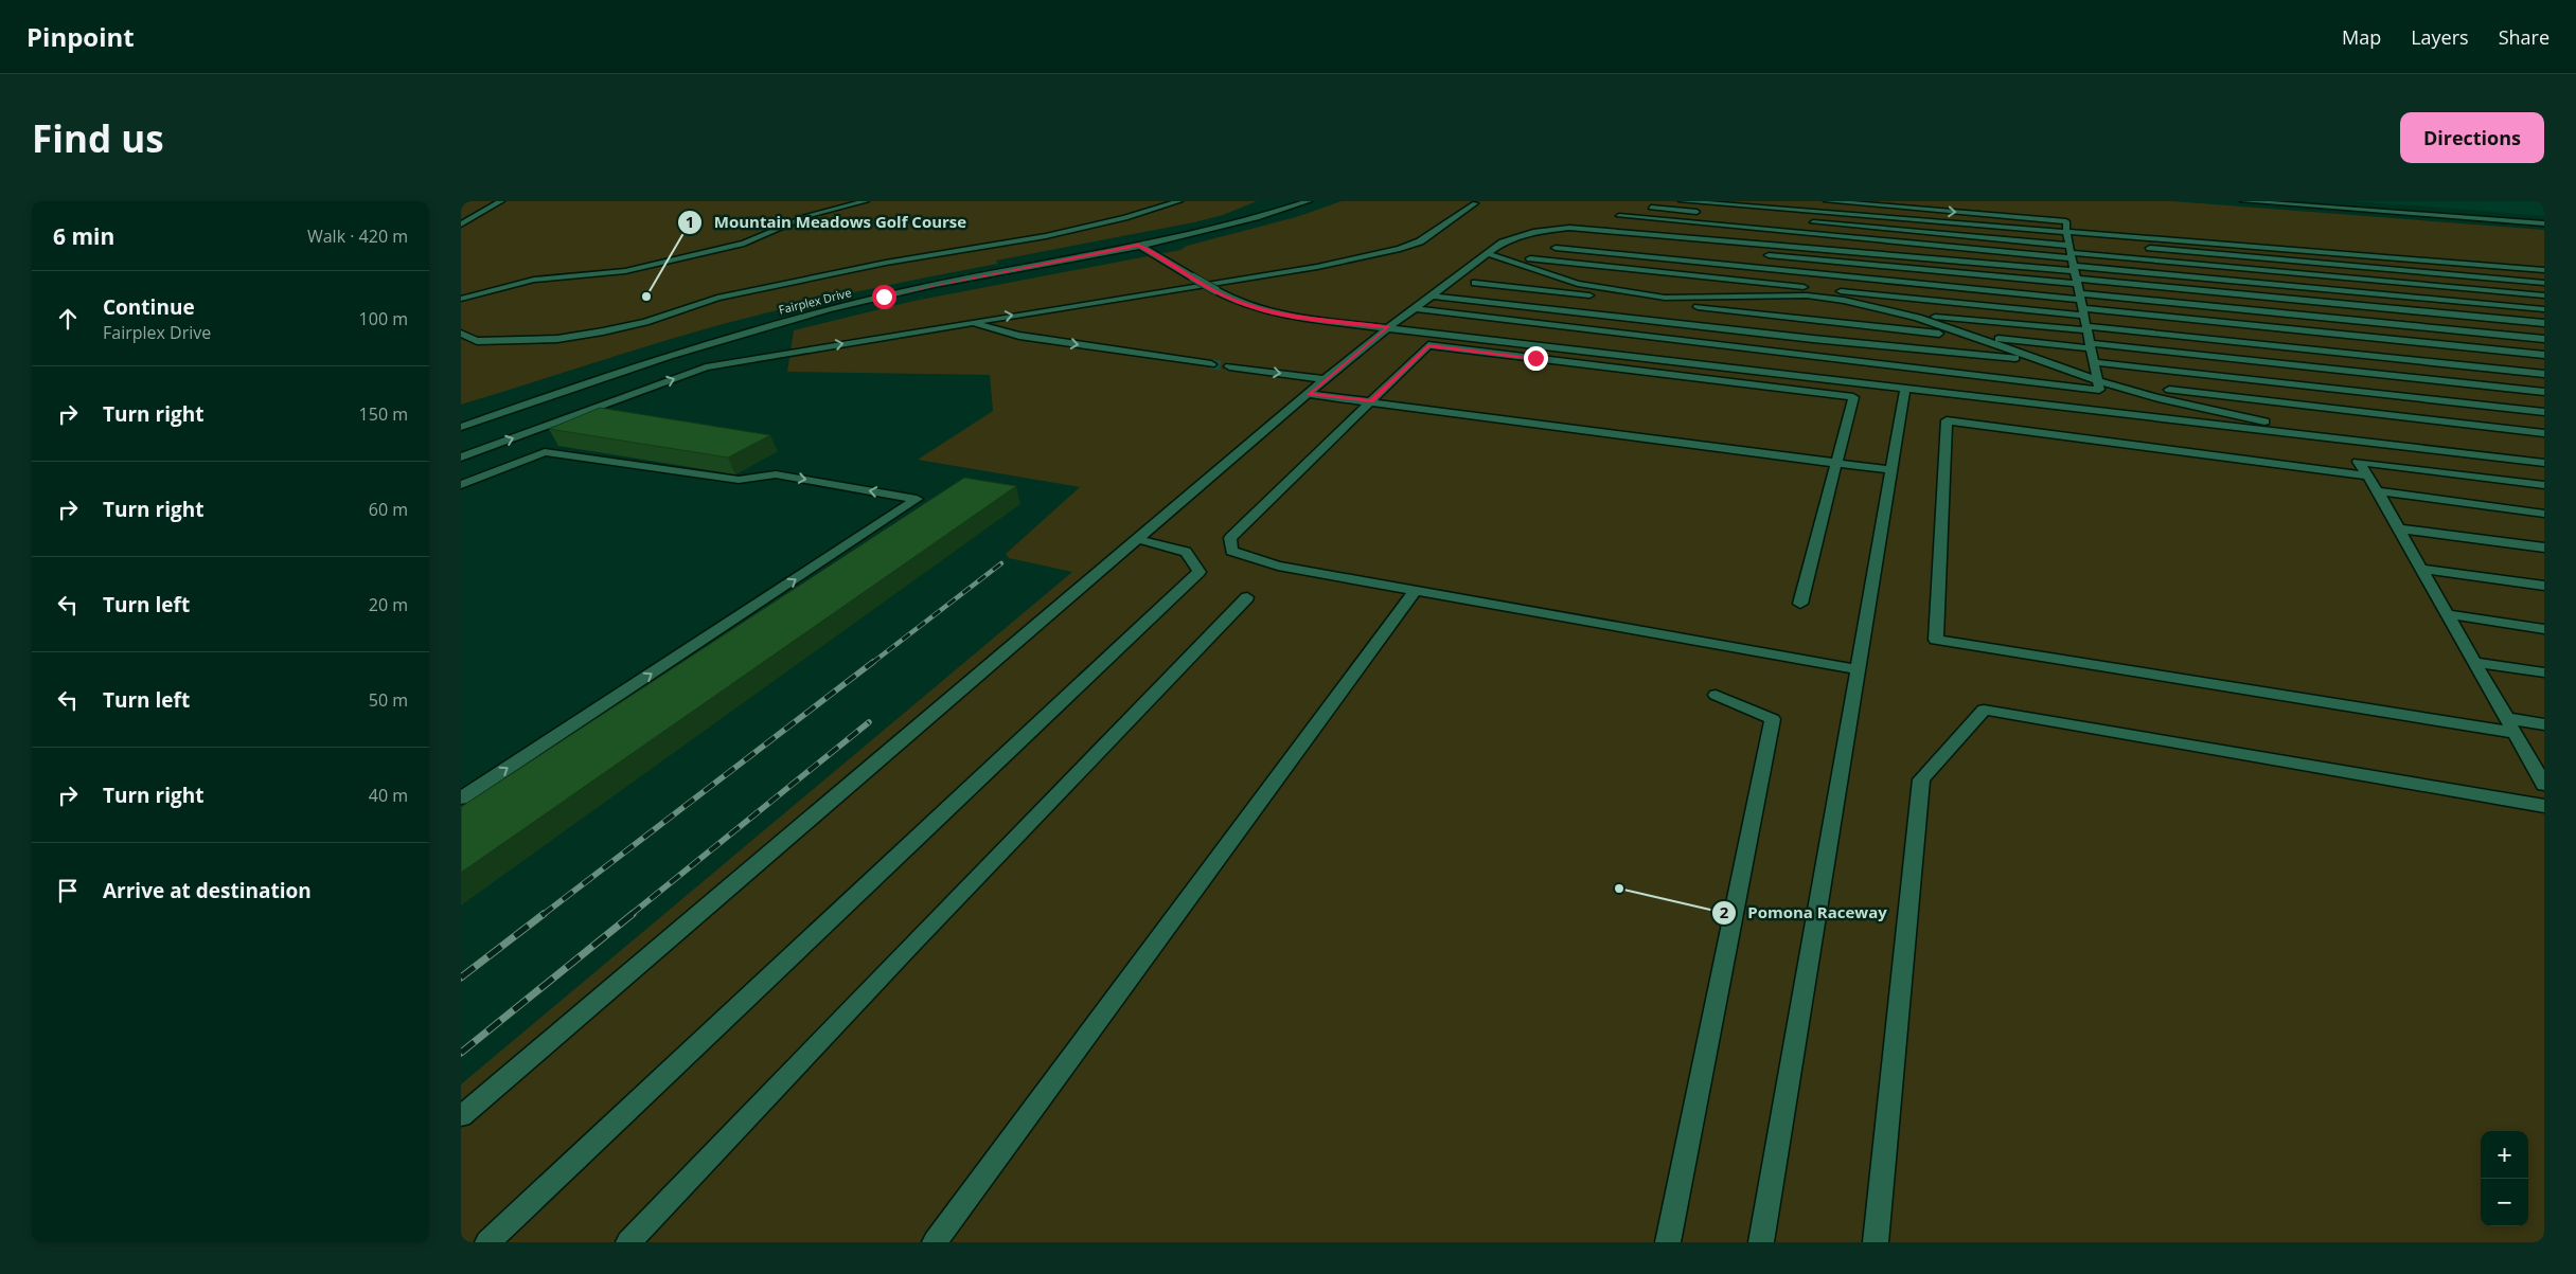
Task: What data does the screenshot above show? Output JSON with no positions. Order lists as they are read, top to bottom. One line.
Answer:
{"streets":{"street":["Fairplex Drive"]},"places":["Mountain Meadows Golf Course","Pomona Raceway"],"page":{"header":"Pinpoint","nav":["Map","Layers","Share"],"buttons":"Directions","title":"Find us","heading":["6 min","Walk · 420 m"],"list":[["Continue","Fairplex Drive","100 m"],["Turn right","150 m"],["Turn right","60 m"],["Turn left","20 m"],["Turn left","50 m"],["Turn right","40 m"],"Arrive at destination"],"map_buttons":["+","−"]}}
